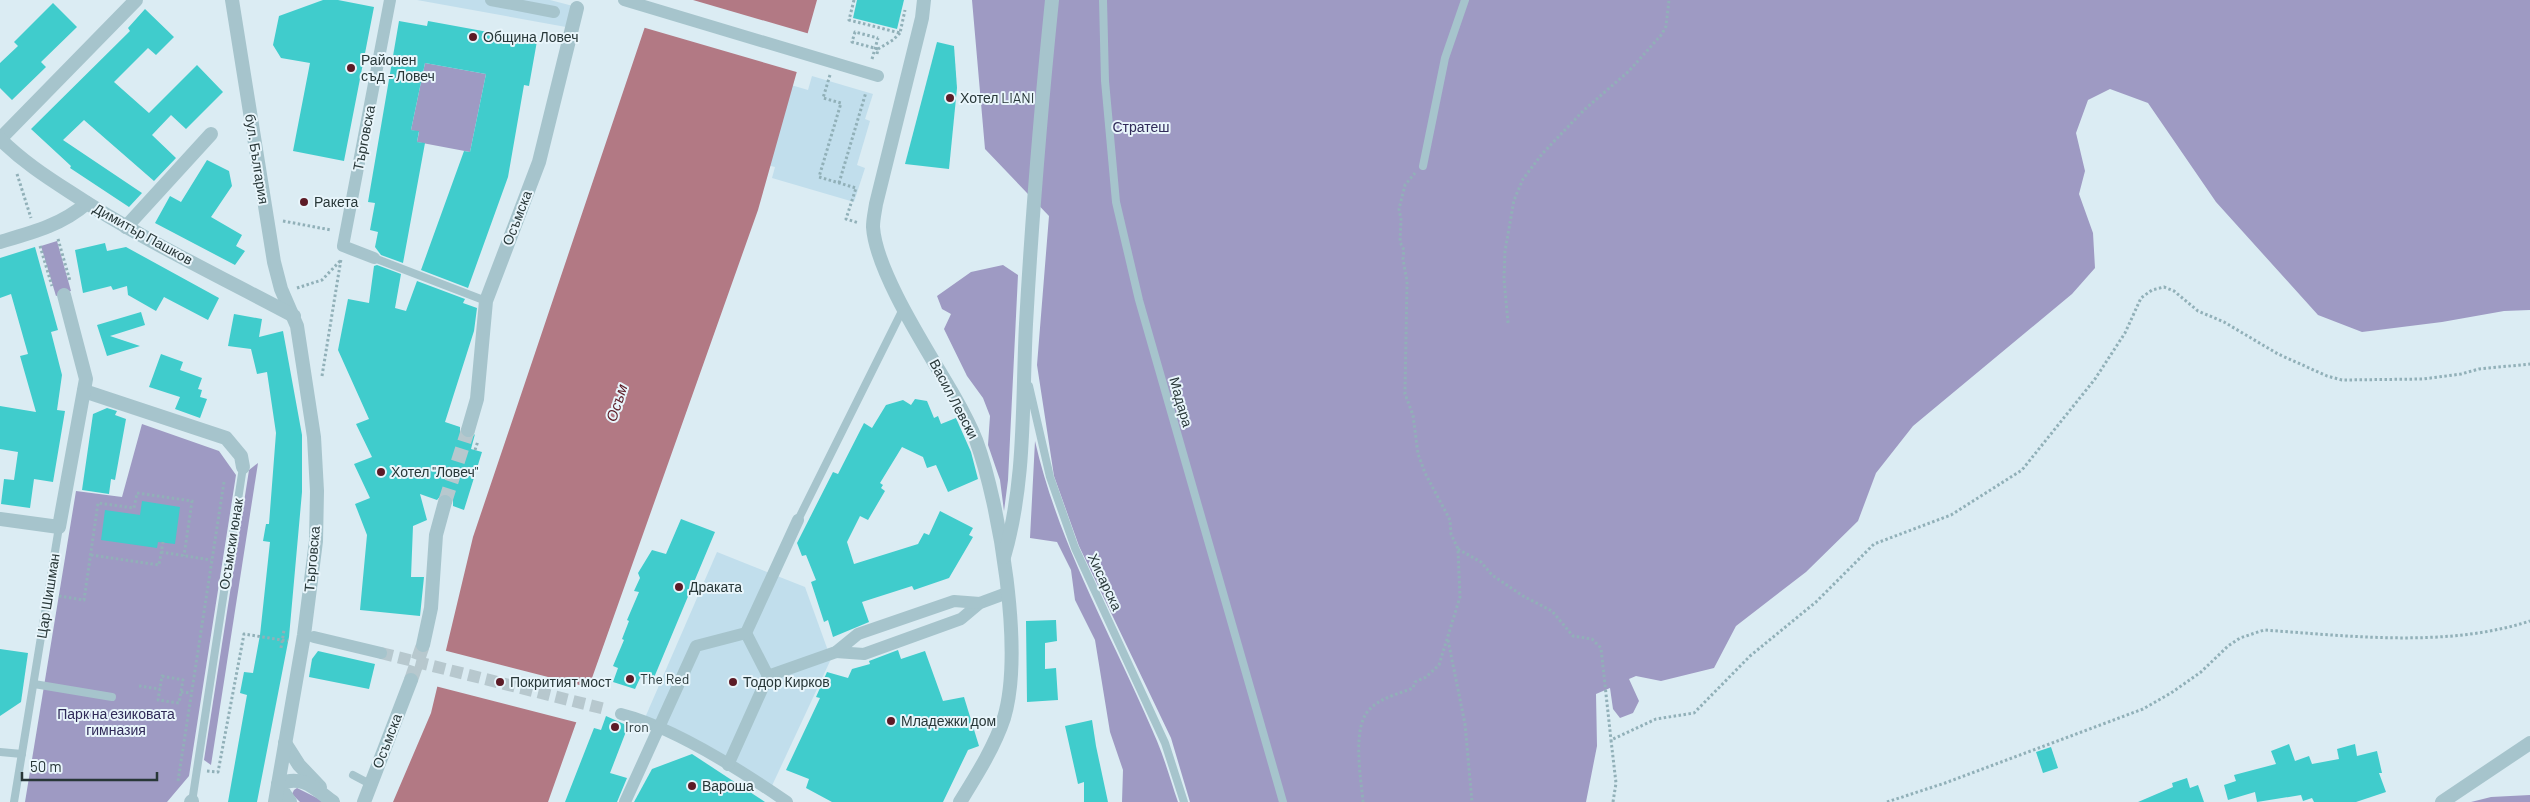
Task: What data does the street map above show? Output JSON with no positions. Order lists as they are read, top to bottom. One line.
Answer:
{"streets":{"street":["Търговска","бул. България","Осъмска","Димитър Пашков","Васил Левски","Осъмски юнак","Цар Шишман"],"lane":["Мадара","Хисарска"]},"crossings":[["Търговска","бул. България"],["Търговска","Димитър Пашков"],["бул. България","Димитър Пашков"],["Осъмски юнак","Цар Шишман"]],"water":["Осъм"],"parks":["Стратеш","Парк на езиковата гимназия"],"places":["Община Ловеч","Районен съд - Ловеч","Хотел LIANI","Ракета","Хотел \"Ловеч\"","Драката","The Red","Покритият мост","Тодор Кирков","Младежки дом","Iron","Вароша"],"scale_bar":"50 m"}
